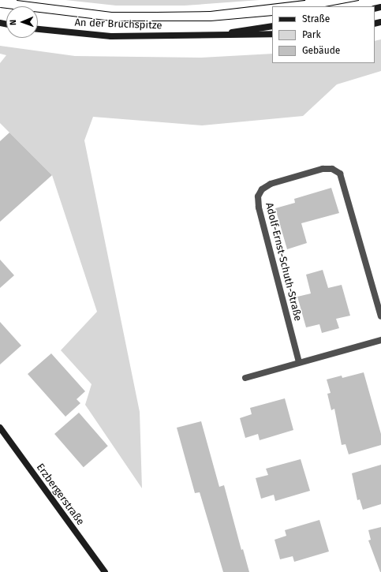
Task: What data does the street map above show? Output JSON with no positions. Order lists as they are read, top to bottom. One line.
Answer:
{"streets":{"main road":["An der Bruchspitze","Erzbergerstraße"],"street":["Adolf-Ernst-Schuth-Straße"]},"legend":["Straße","Park","Gebäude"],"north":"left"}
